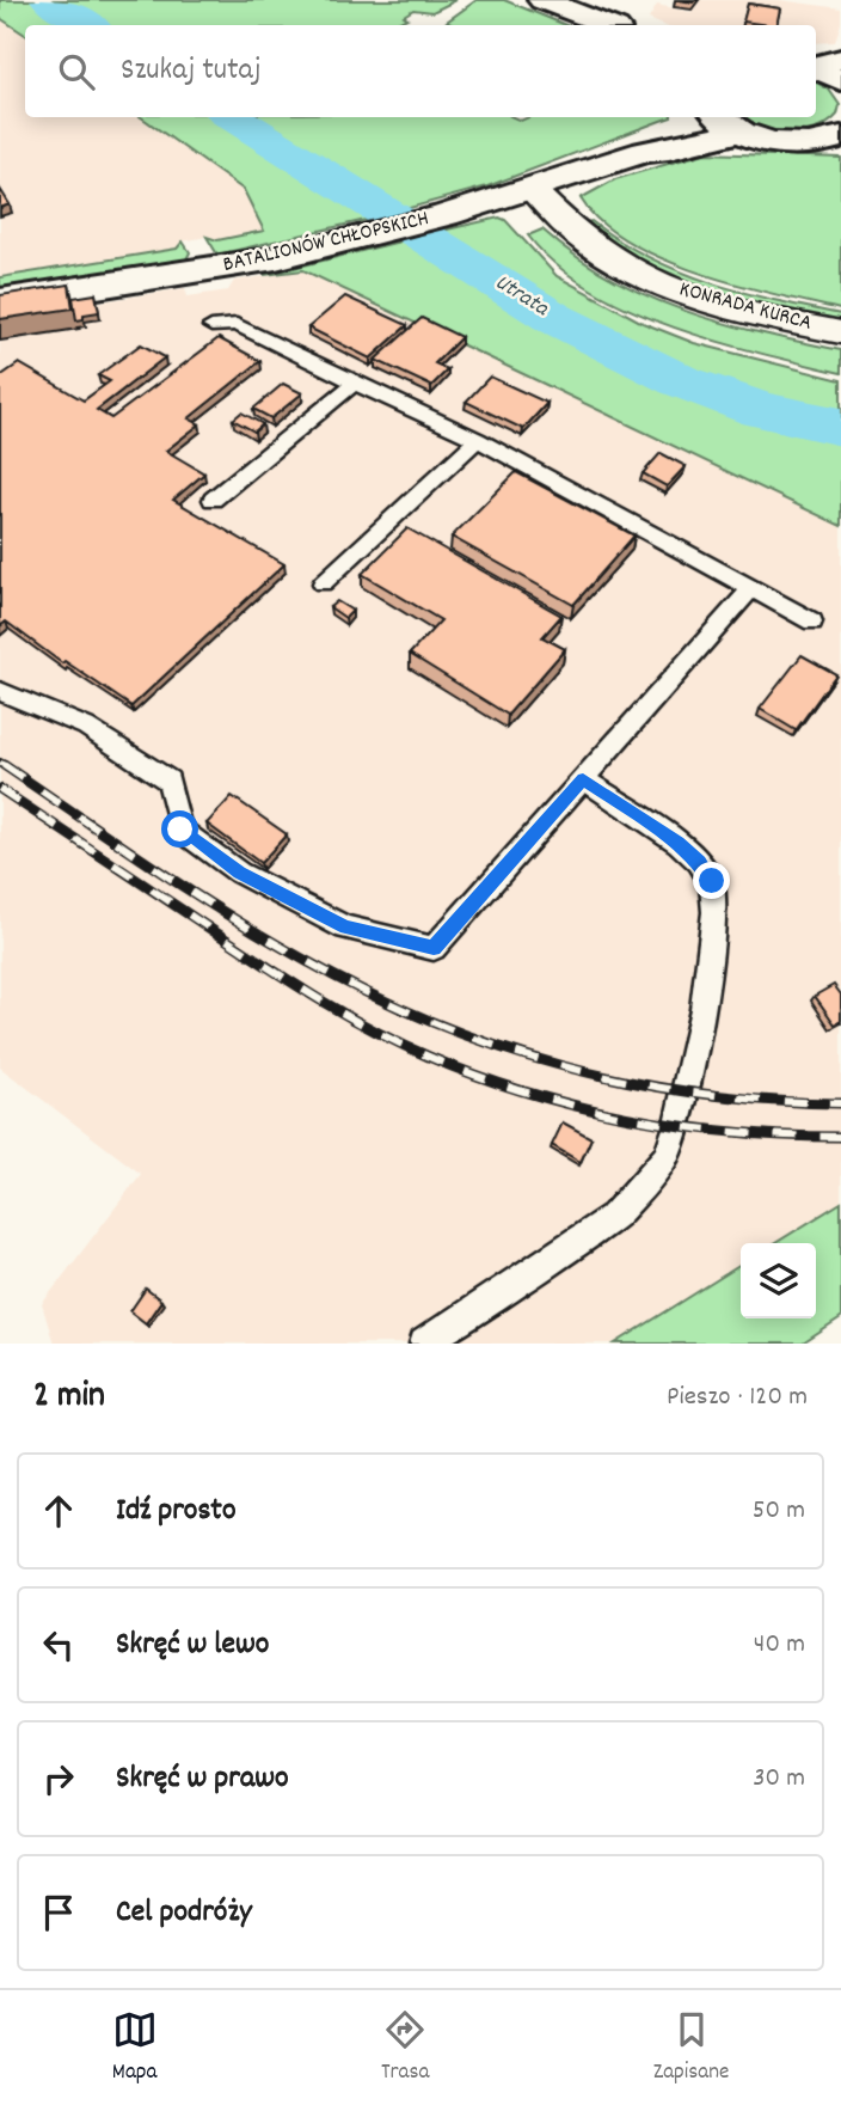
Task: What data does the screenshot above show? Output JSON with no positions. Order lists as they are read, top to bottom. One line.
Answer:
{"streets":{"street":["BATALIONÓW CHŁOPSKICH","KONRADA KURCA"]},"crossings":[["BATALIONÓW CHŁOPSKICH","KONRADA KURCA"]],"water":["Utrata"],"page":{"search":"Szukaj tutaj","heading":["2 min","Pieszo · 120 m"],"list":[["Idź prosto","50 m"],["Skręć w lewo","40 m"],["Skręć w prawo","30 m"],"Cel podróży"],"nav":["Mapa","Trasa","Zapisane"]}}
